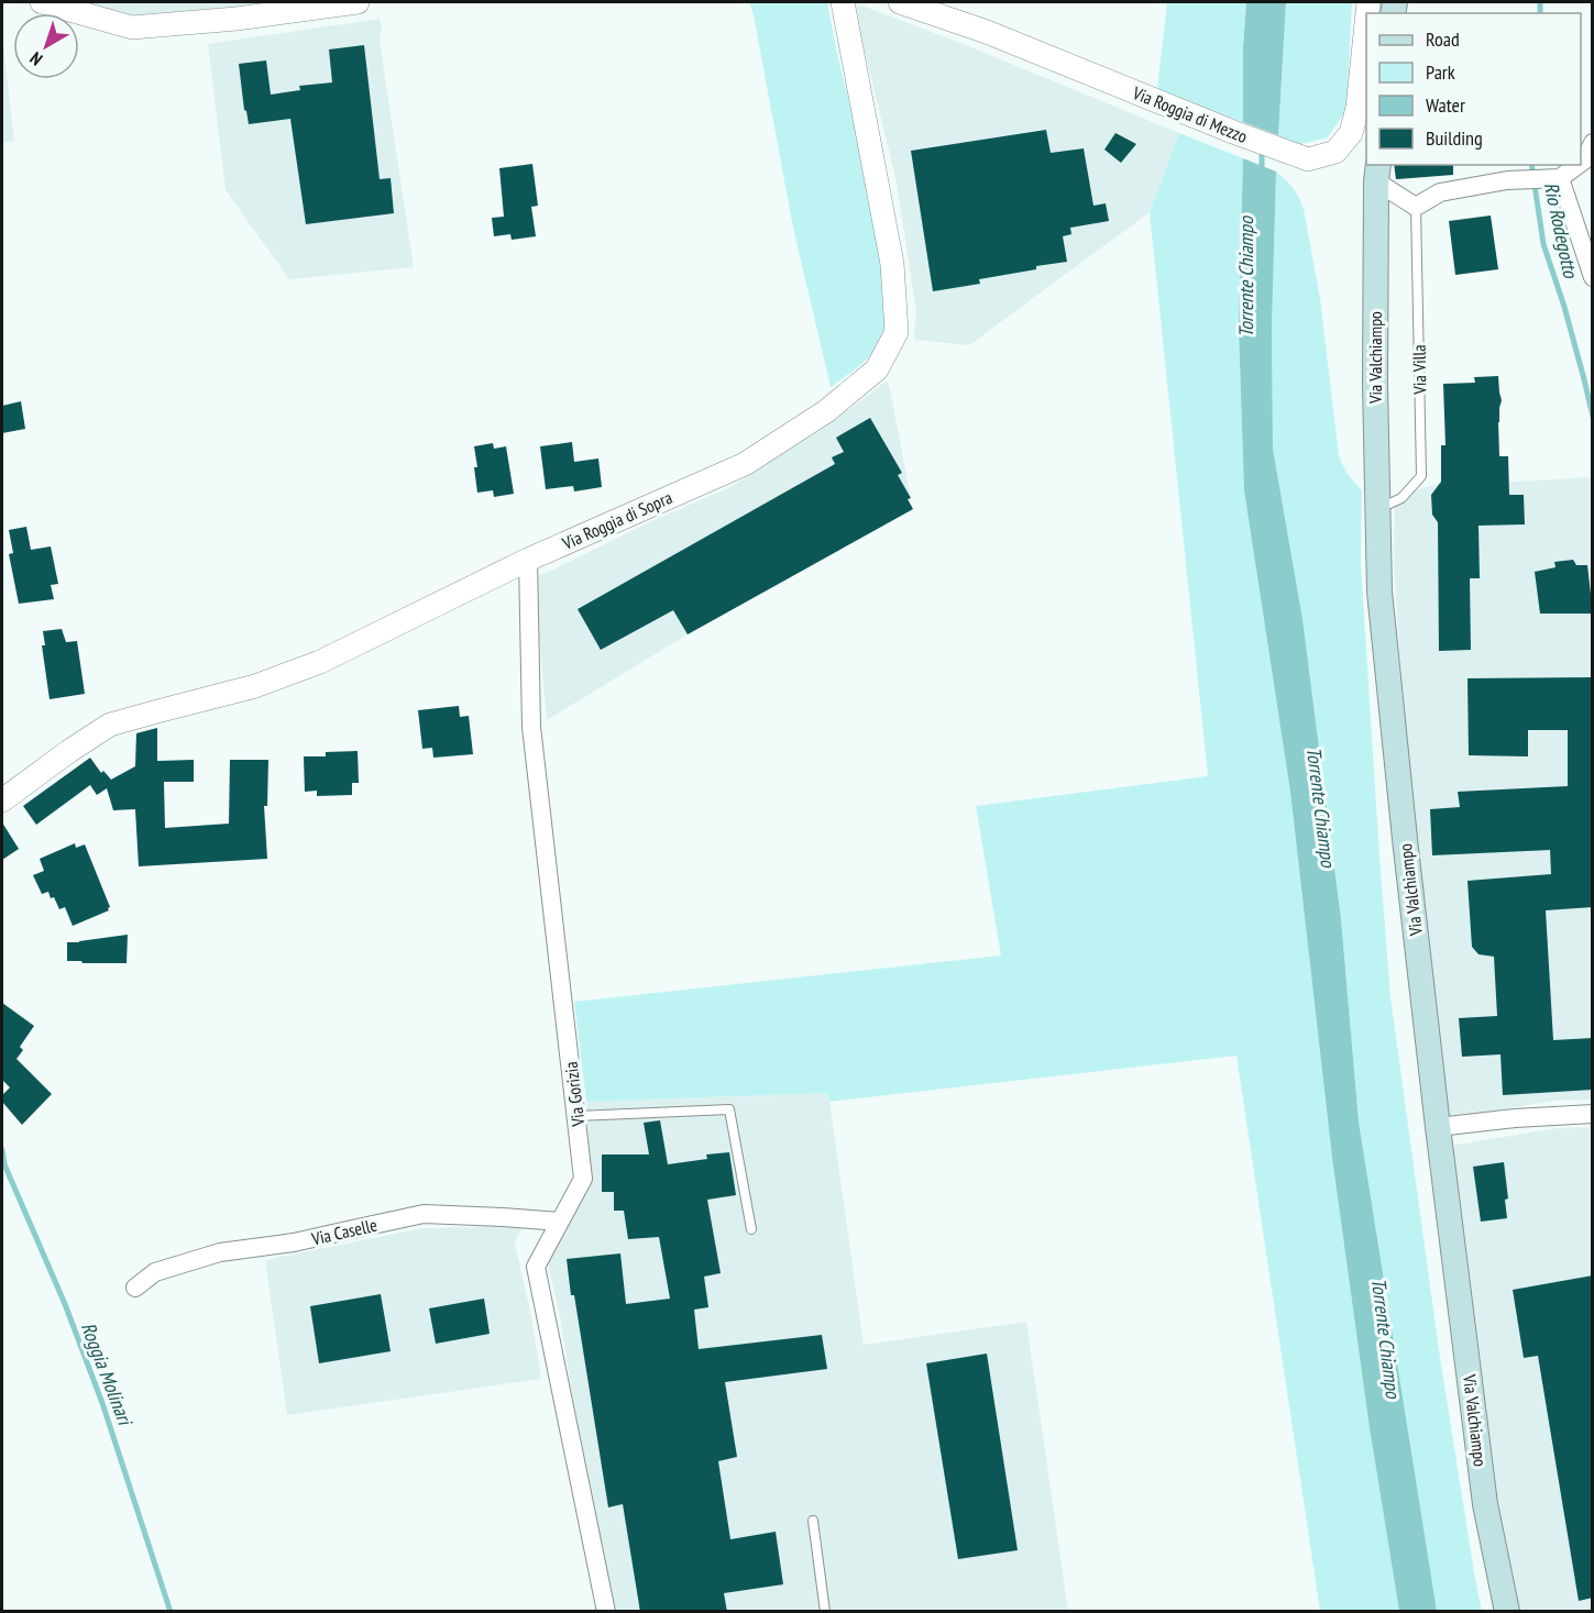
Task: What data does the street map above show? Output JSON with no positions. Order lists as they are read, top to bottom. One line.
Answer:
{"streets":{"main road":["Via Valchiampo"],"street":["Via Roggia di Mezzo","Via Roggia di Sopra","Via Gorizia","Via Caselle"],"lane":["Via Villa"]},"crossings":[["Via Valchiampo","Via Villa"],["Via Roggia di Sopra","Via Gorizia"],["Via Gorizia","Via Caselle"]],"water":["Rio Rodegotto","Torrente Chiampo","Roggia Molinari"],"legend":["Road","Park","Water","Building"],"north":"bottom left"}
